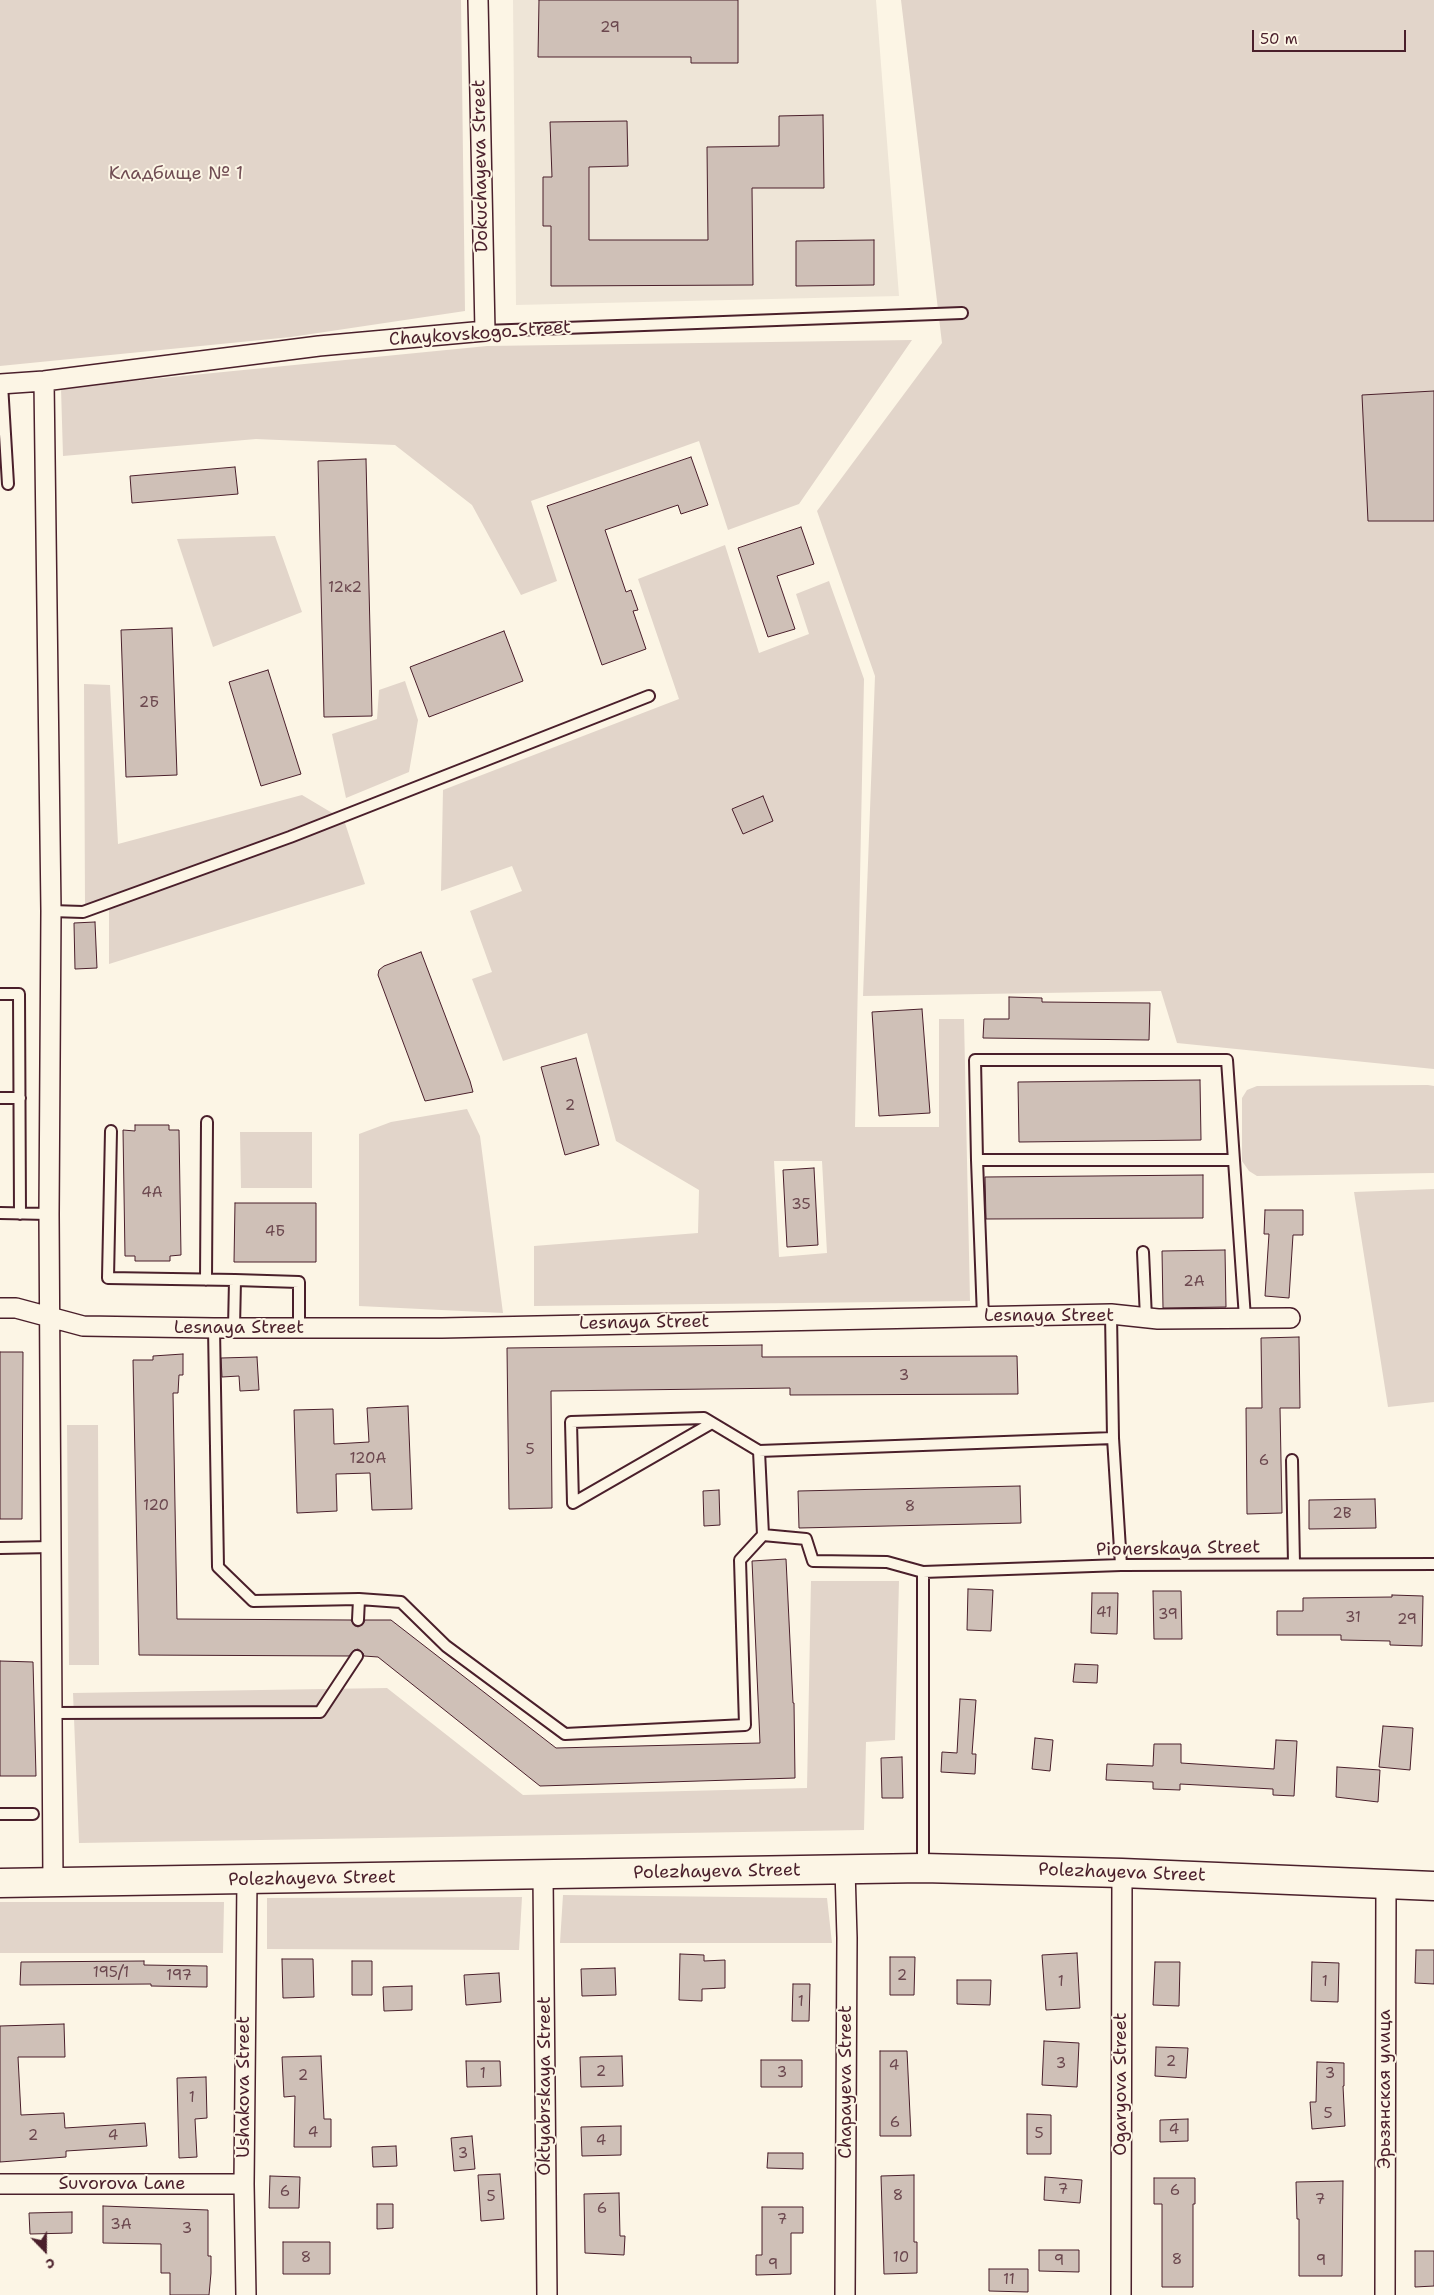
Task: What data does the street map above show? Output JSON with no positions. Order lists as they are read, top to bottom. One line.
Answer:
{"streets":{"main road":["Polezhayeva Street"],"street":["Dokuchayeva Street","Chaykovskogo Street","Lesnaya Street","Chapayeva Street","Ogaryova Street","Oktyabrskaya Street","Ushakova Street","Эрьзянская улица","Suvorova Lane"],"lane":["Pionerskaya Street"]},"crossings":[["Dokuchayeva Street","Chaykovskogo Street"],["Polezhayeva Street","Chapayeva Street"],["Polezhayeva Street","Ogaryova Street"],["Polezhayeva Street","Oktyabrskaya Street"],["Polezhayeva Street","Ushakova Street"],["Polezhayeva Street","Эрьзянская улица"],["Ushakova Street","Suvorova Lane"]],"parks":["Кладбище № 1"],"house_numbers":["29","12к2","2Б","2","4А","35","4Б","2А","3","5","120А","6","120","8","2В","41","39","31","29","195/1","197","2","1","1","1","2","3","4","2","3","1","3","2","1","5","6","4","4","5","2","4","4","3","7","6","6","8","5","7","6","7","3А","3","8","10","8","9","9","9","11"],"scale_bar":"50 m","north":"bottom"}
